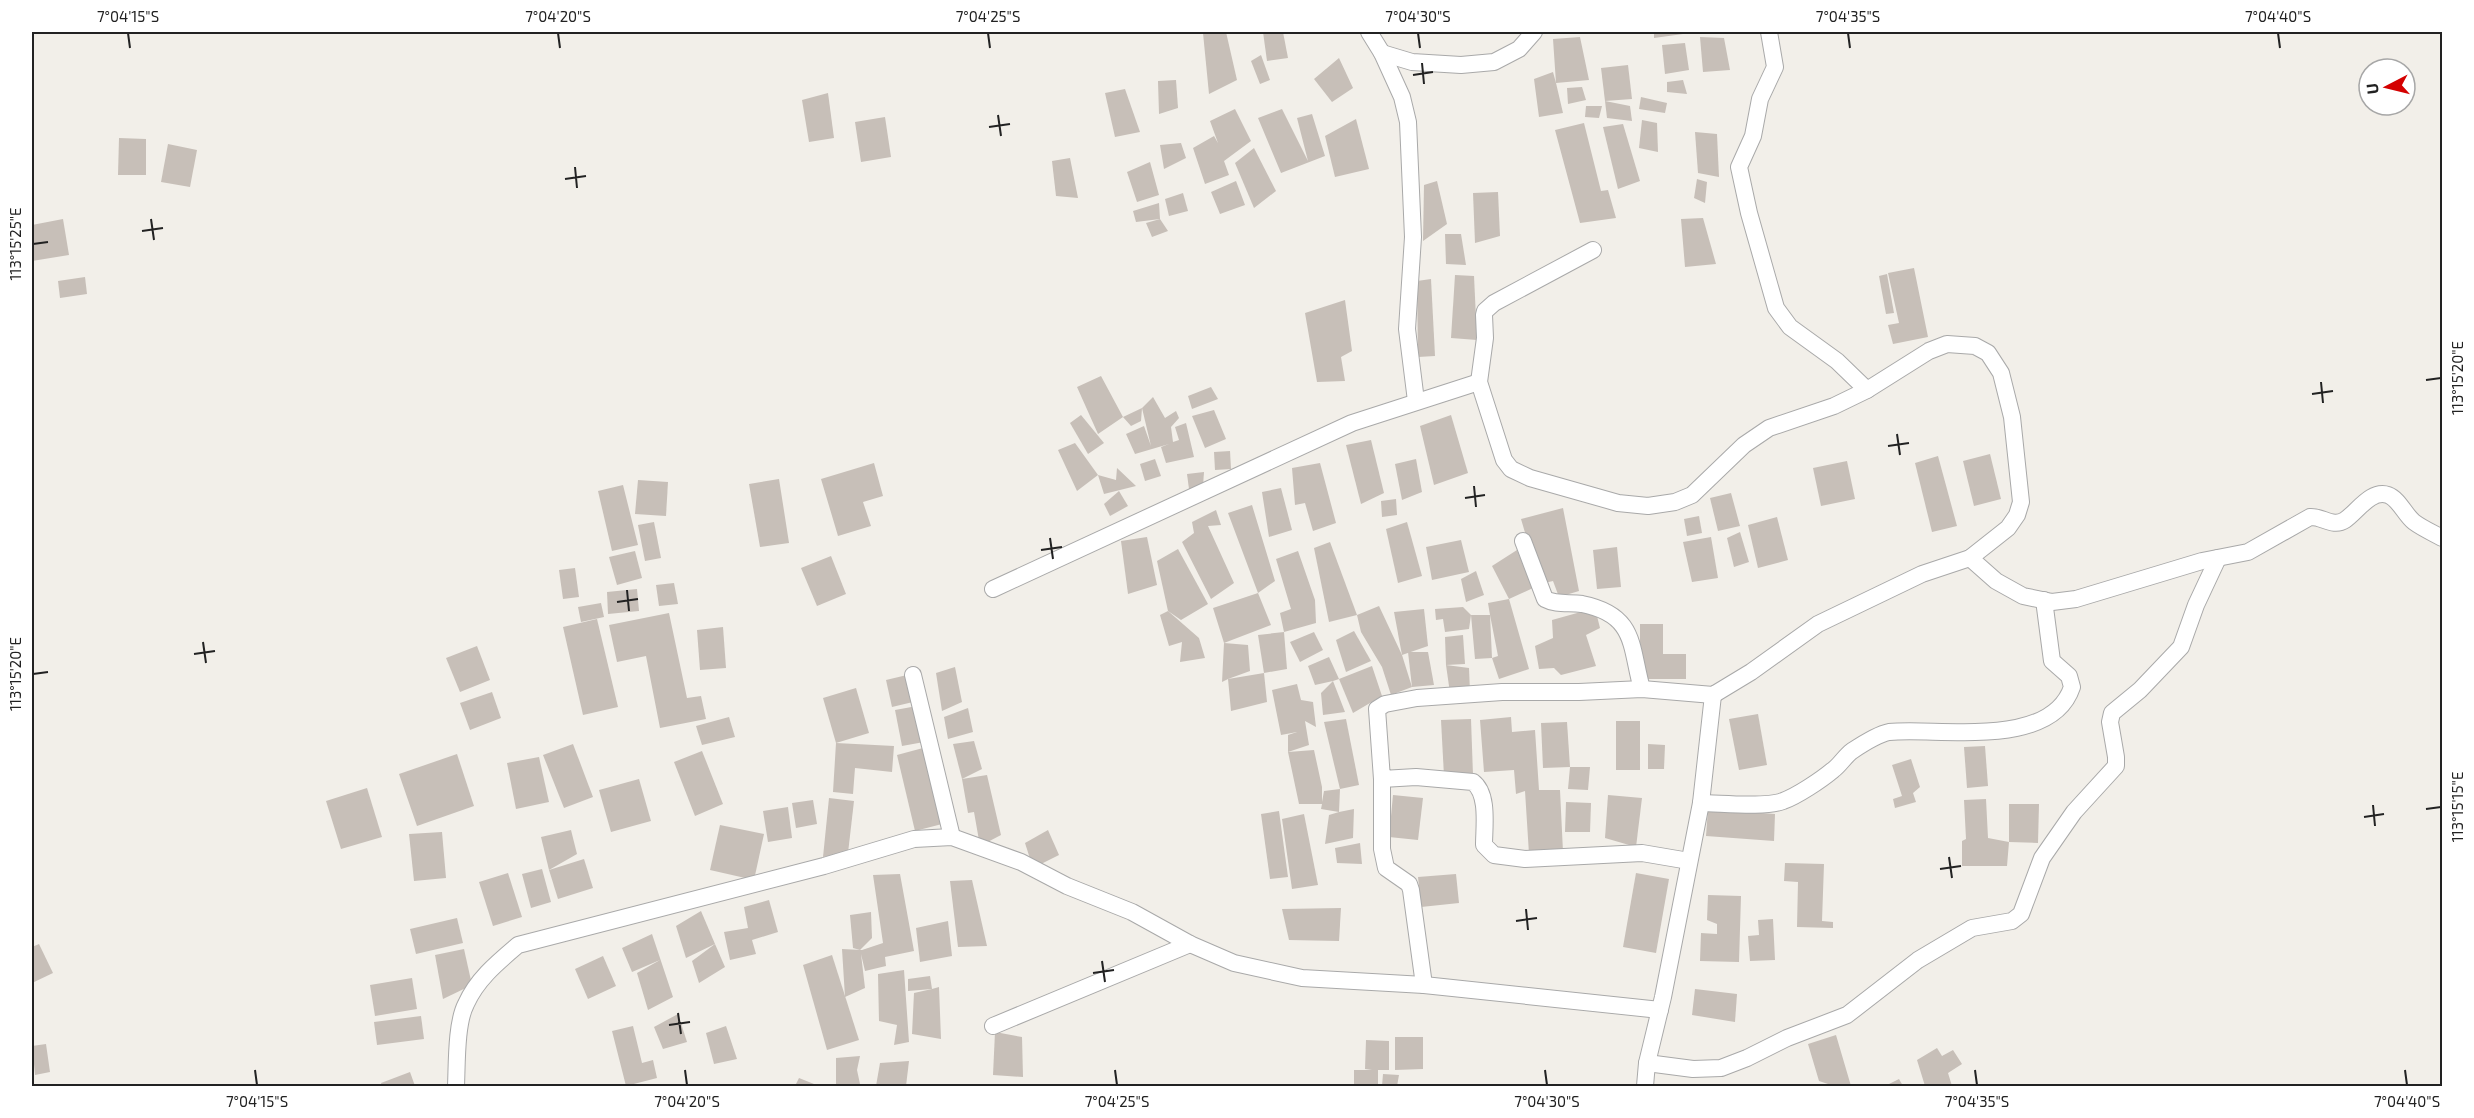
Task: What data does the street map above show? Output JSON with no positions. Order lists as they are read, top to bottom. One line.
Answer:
{"north":"left","coordinates":["7°04'15\"S","7°04'20\"S","7°04'25\"S","7°04'30\"S","7°04'35\"S","7°04'40\"S","113°15'25\"E","113°15'20\"E","113°15'15\"E"]}
